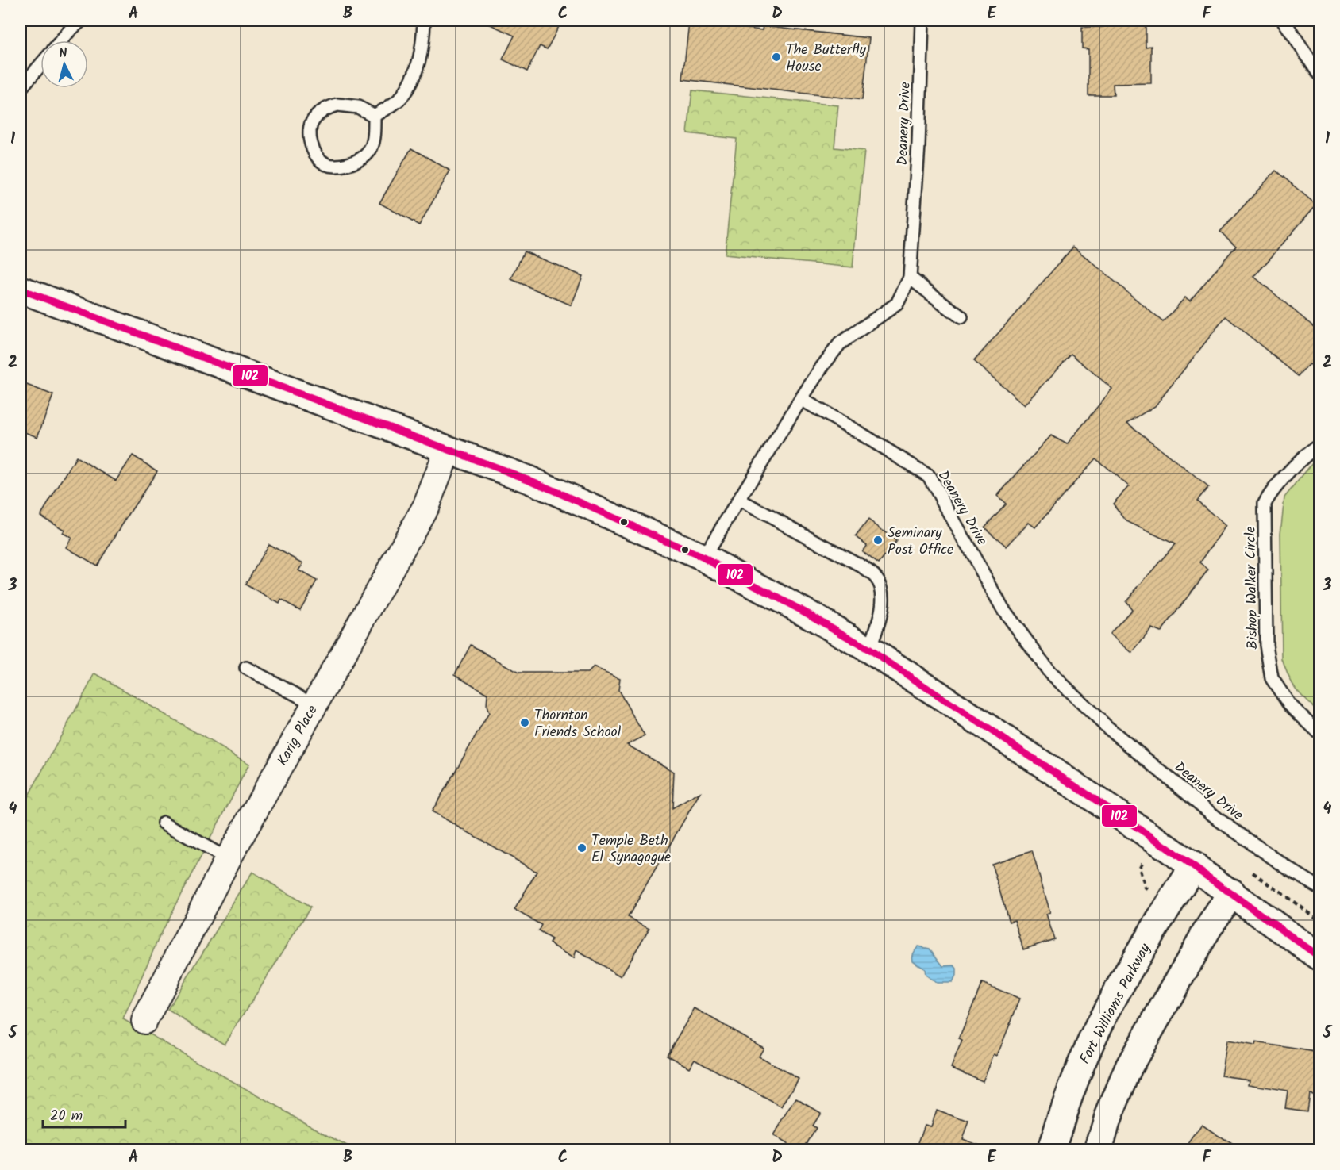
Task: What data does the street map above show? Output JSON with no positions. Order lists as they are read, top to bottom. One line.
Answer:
{"streets":{"main road":["Fort Williams Parkway"],"street":["Karig Place"],"lane":["Deanery Drive","Bishop Walker Circle"]},"places":["The Butterfly House","Seminary Post Office","Thornton Friends School","Temple Beth El Synagogue"],"lines":["transit line 102"],"scale_bar":"20 m","north":"top","grid":{"columns":["A","B","C","D","E","F"],"rows":["1","2","3","4","5"]}}
